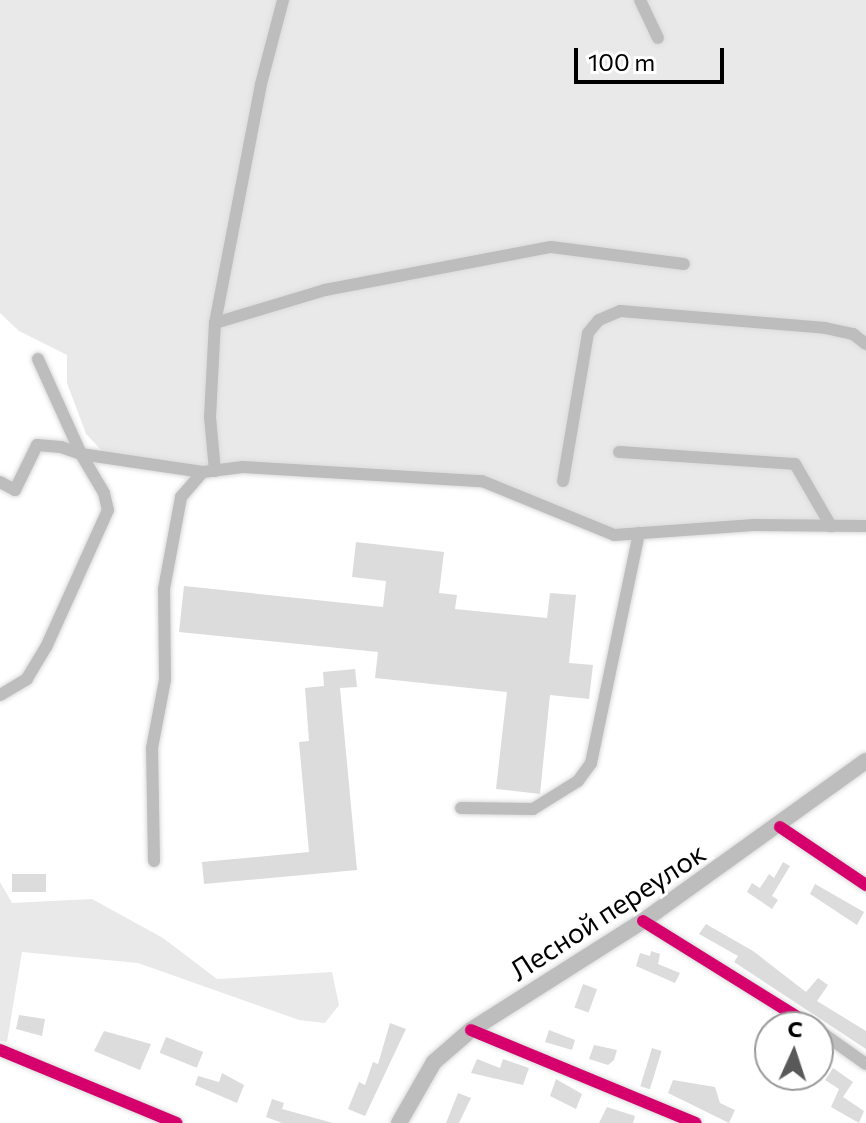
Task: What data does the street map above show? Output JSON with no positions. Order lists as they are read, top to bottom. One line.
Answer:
{"streets":{"main road":["Лесной переулок"]},"scale_bar":"100 m","north":"top"}
